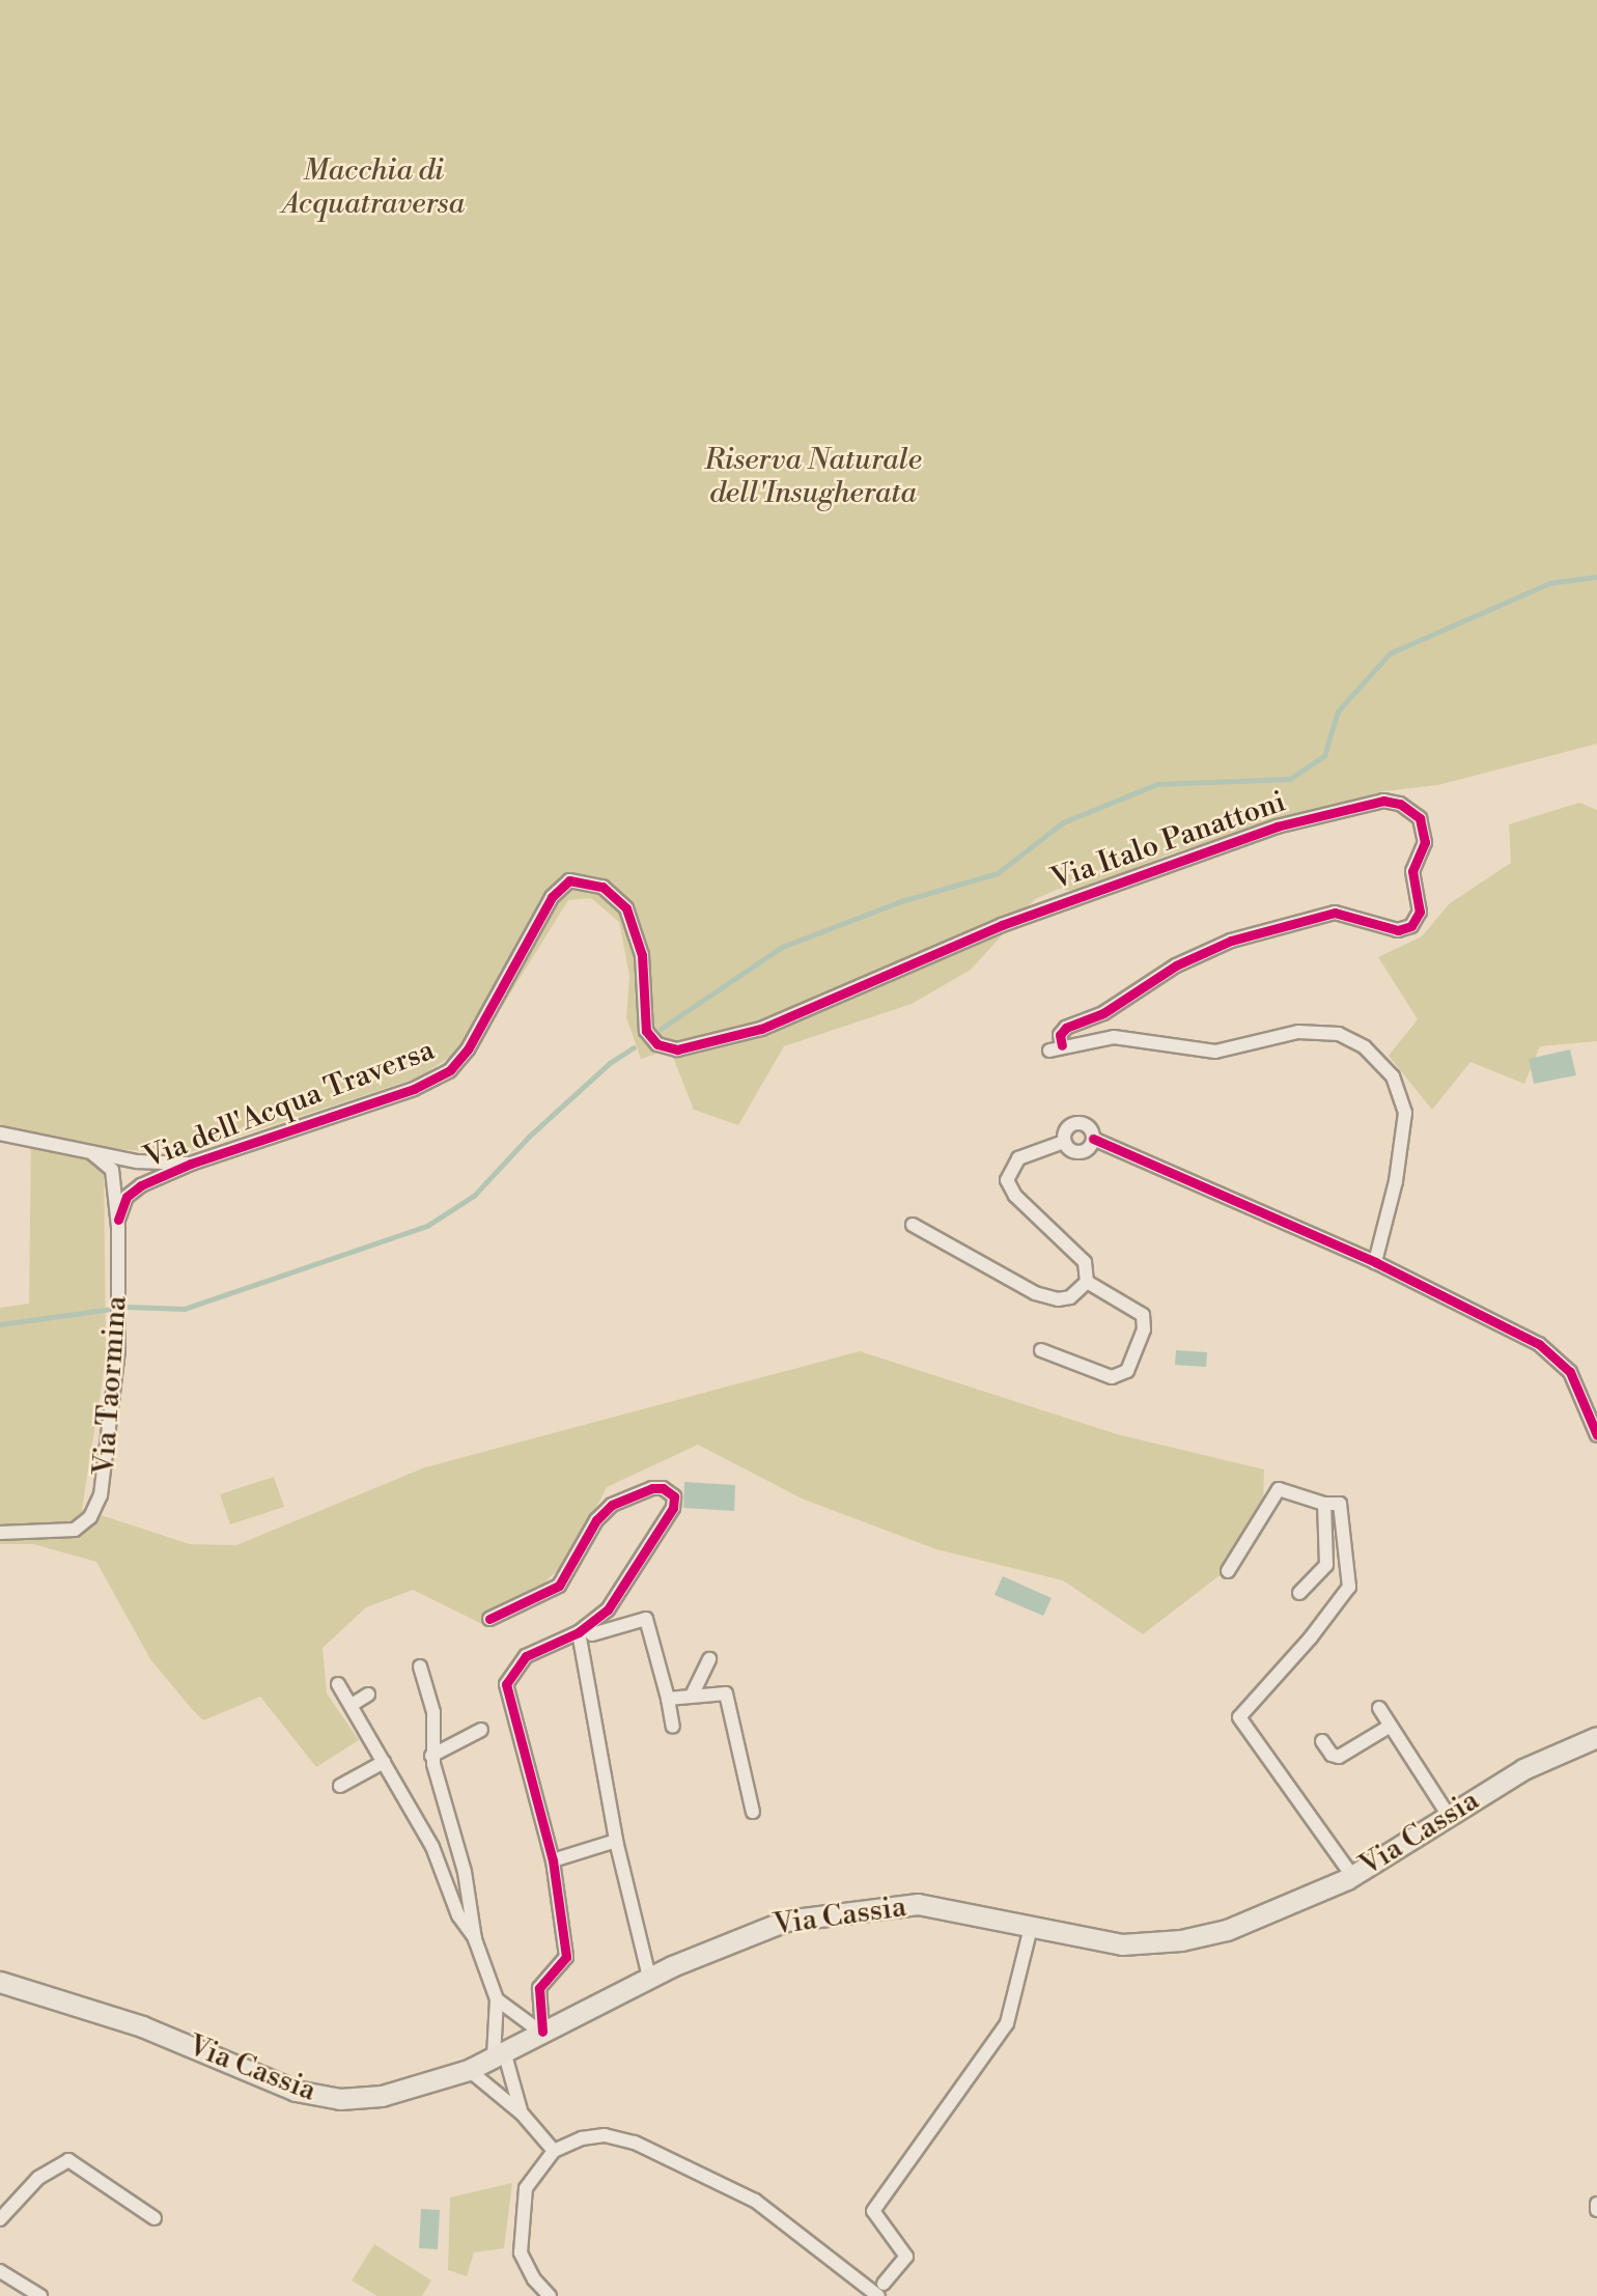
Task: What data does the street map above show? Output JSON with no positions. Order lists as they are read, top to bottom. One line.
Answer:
{"streets":{"main road":["Via Cassia"],"street":["Via Italo Panattoni","Via dell'Acqua Traversa","Via Taormina"]},"crossings":[["Via Italo Panattoni","Via dell'Acqua Traversa"],["Via dell'Acqua Traversa","Via Taormina"]],"parks":["Macchia di Acquatraversa","Riserva Naturale dell'Insugherata"]}
